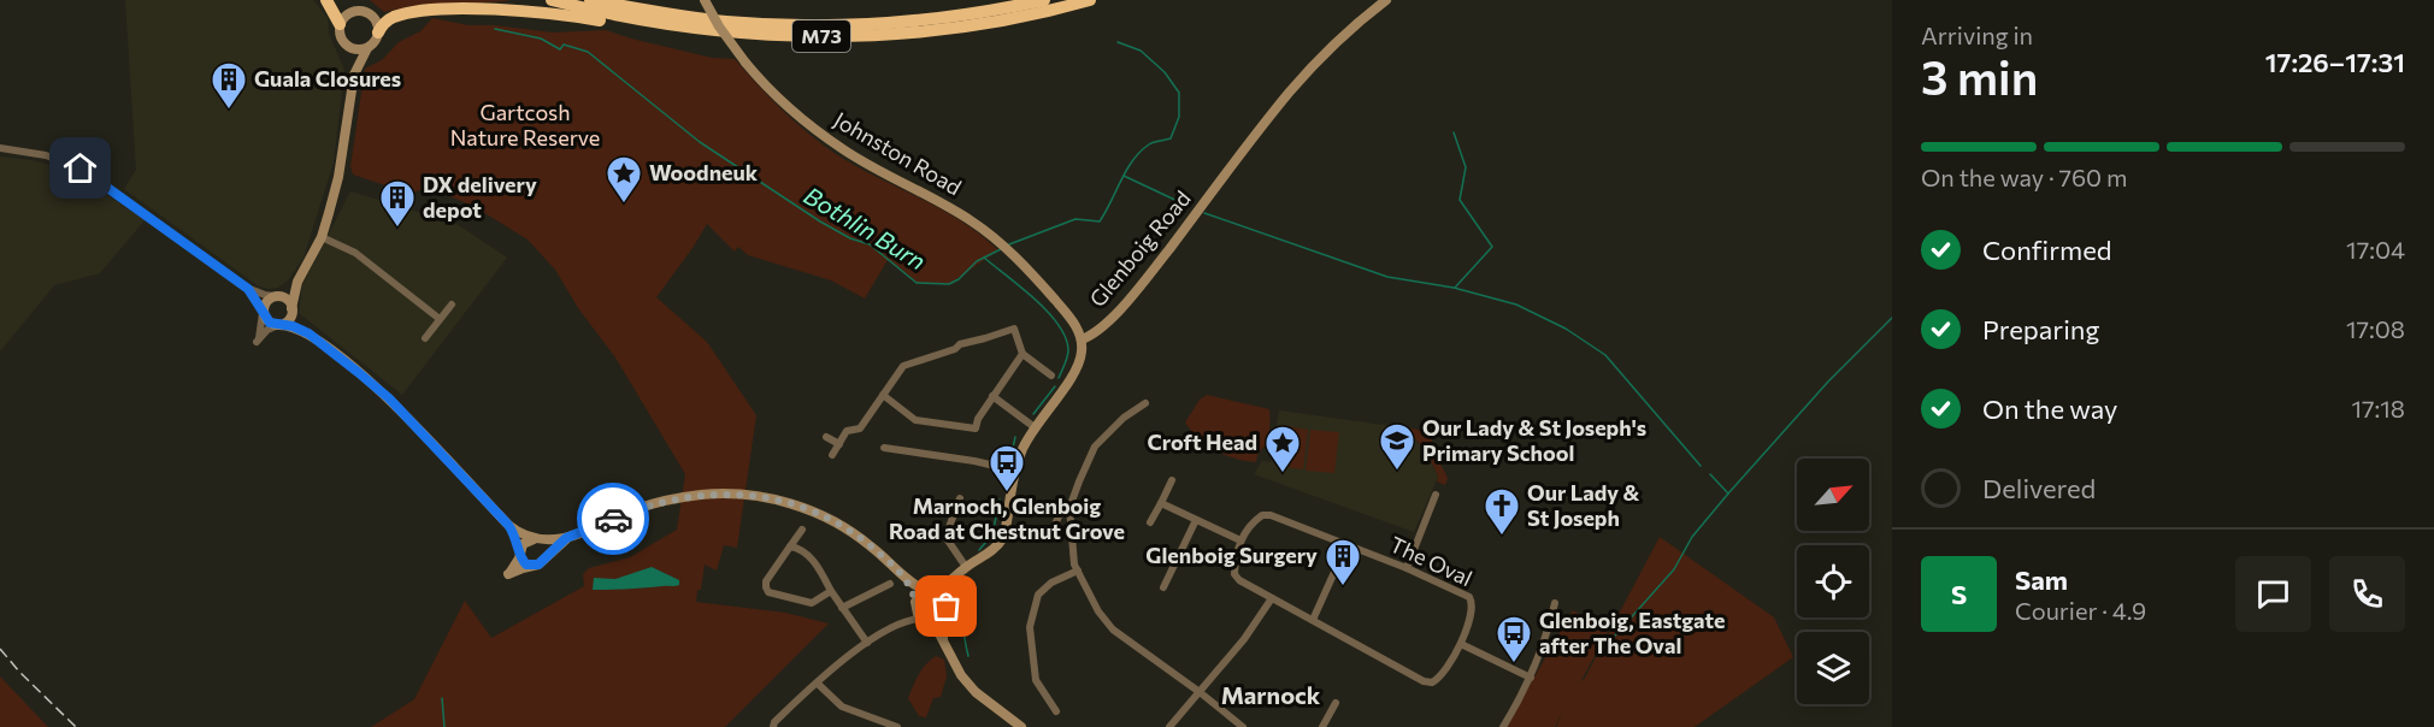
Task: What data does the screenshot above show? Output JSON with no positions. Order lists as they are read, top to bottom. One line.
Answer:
{"streets":{"highway":["M73"],"street":["Johnston Road","Glenboig Road","The Oval"]},"crossings":[["Johnston Road","Glenboig Road"]],"districts":["Marnock"],"water":["Bothlin Burn"],"parks":["Gartcosh Nature Reserve"],"places":{"building":["Guala Closures","DX delivery depot","Glenboig Surgery"],"place":["Woodneuk","Croft Head"],"school or university":["Our Lady & St Joseph's Primary School"],"bus stop":["Marnoch, Glenboig Road at Chestnut Grove","Glenboig, Eastgate after The Oval"],"church":["Our Lady & St Joseph"]},"north":"top right","page":{"heading":["3 min","Arriving in","17:26–17:31"],"panel":["Sam","Courier · 4.9"],"bar":"On the way · 760 m","list":[["Confirmed","17:04"],["Preparing","17:08"],["On the way","17:18"],"Delivered"],"round":"S"}}
